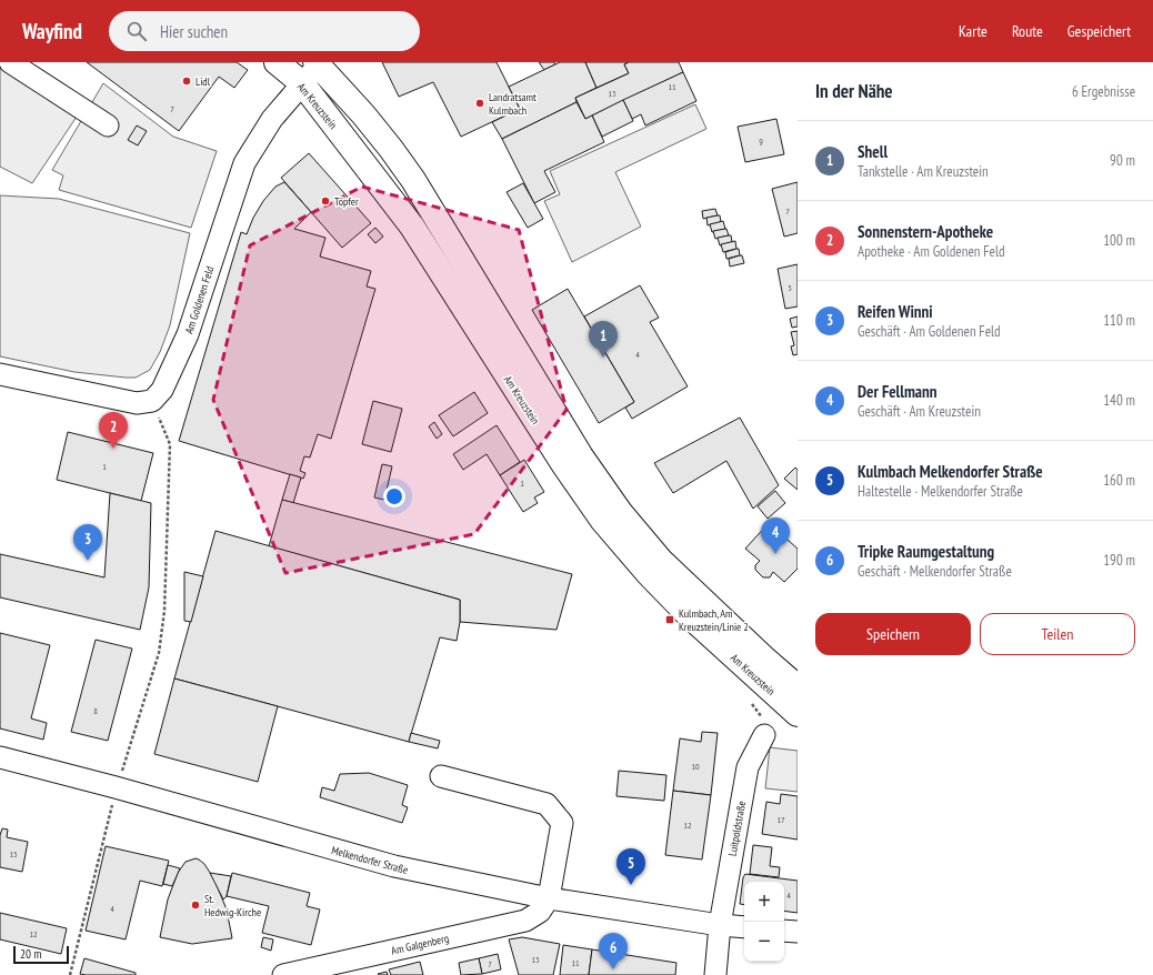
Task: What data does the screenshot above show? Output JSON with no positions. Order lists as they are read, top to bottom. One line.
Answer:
{"streets":{"main road":["Am Kreuzstein"],"street":["Am Goldenen Feld","Luitpoldstraße","Melkendorfer Straße","Am Galgenberg"]},"crossings":[["Am Kreuzstein","Am Goldenen Feld"],["Luitpoldstraße","Melkendorfer Straße"],["Melkendorfer Straße","Am Galgenberg"]],"places":{"other":["Lidl","Landratsamt Kulmbach","Töpfer","St. Hedwig-Kirche"],"transit":["Kulmbach, Am Kreuzstein/Linie 2"]},"house_numbers":["11","13","7","9","7","5","4","1","1","8","10","17","12","15","4","4","12","13","11","7"],"scale_bar":"20 m","page":{"header":"Wayfind","search":"Hier suchen","nav":["Karte","Route","Gespeichert"],"heading":["In der Nähe","6 Ergebnisse"],"list":[{"mark":"1","name":"Shell","note":"Tankstelle · Am Kreuzstein","value":"90 m"},{"mark":"2","name":"Sonnenstern-Apotheke","note":"Apotheke · Am Goldenen Feld","value":"100 m"},{"mark":"3","name":"Reifen Winni","note":"Geschäft · Am Goldenen Feld","value":"110 m"},{"mark":"4","name":"Der Fellmann","note":"Geschäft · Am Kreuzstein","value":"140 m"},{"mark":"5","name":"Kulmbach Melkendorfer Straße","note":"Haltestelle · Melkendorfer Straße","value":"160 m"},{"mark":"6","name":"Tripke Raumgestaltung","note":"Geschäft · Melkendorfer Straße","value":"190 m"}],"pins":["1","2","4","3","5","6"],"buttons":["Speichern","Teilen"],"map_buttons":["+","−"],"scale":"20 m"}}
